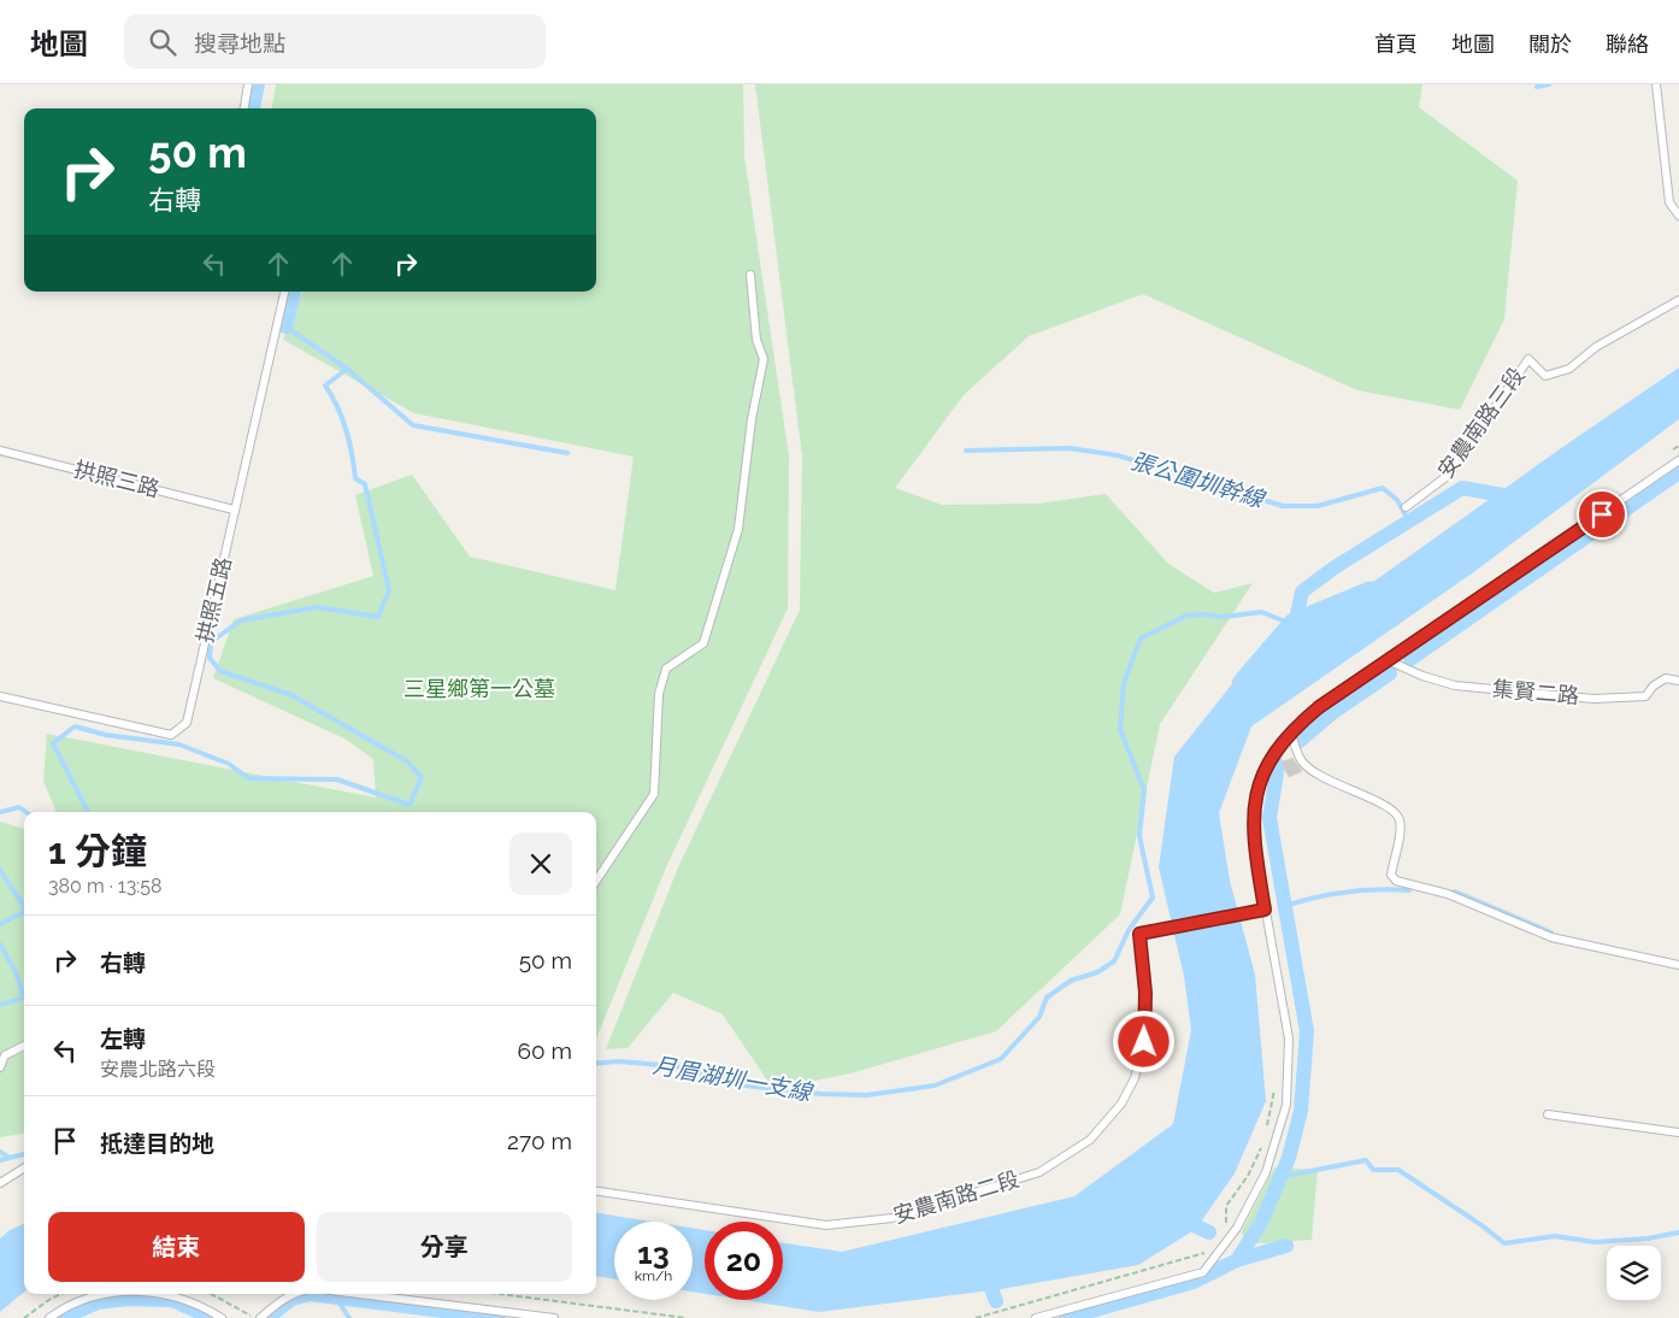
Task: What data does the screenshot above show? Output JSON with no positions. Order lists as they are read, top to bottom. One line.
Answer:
{"streets":{"lane":["安農南路三段","拱照三路","拱照五路","集賢二路","安農南路二段"]},"crossings":[["拱照三路","拱照五路"]],"water":["張公圍圳幹線","月眉湖圳一支線"],"parks":["三星鄉第一公墓"],"page":{"header":"地圖","search":"搜尋地點","nav":["首頁","地圖","關於","聯絡"],"turn":["50 m","右轉"],"heading":["1 分鐘","380 m · 13:58"],"list":[{"name":"右轉","value":"50 m"},{"name":"左轉","note":"安農北路六段","value":"60 m"},{"name":"抵達目的地","value":"270 m"}],"buttons":["結束","分享"],"speed":"13 km/h","limit":"20"}}
